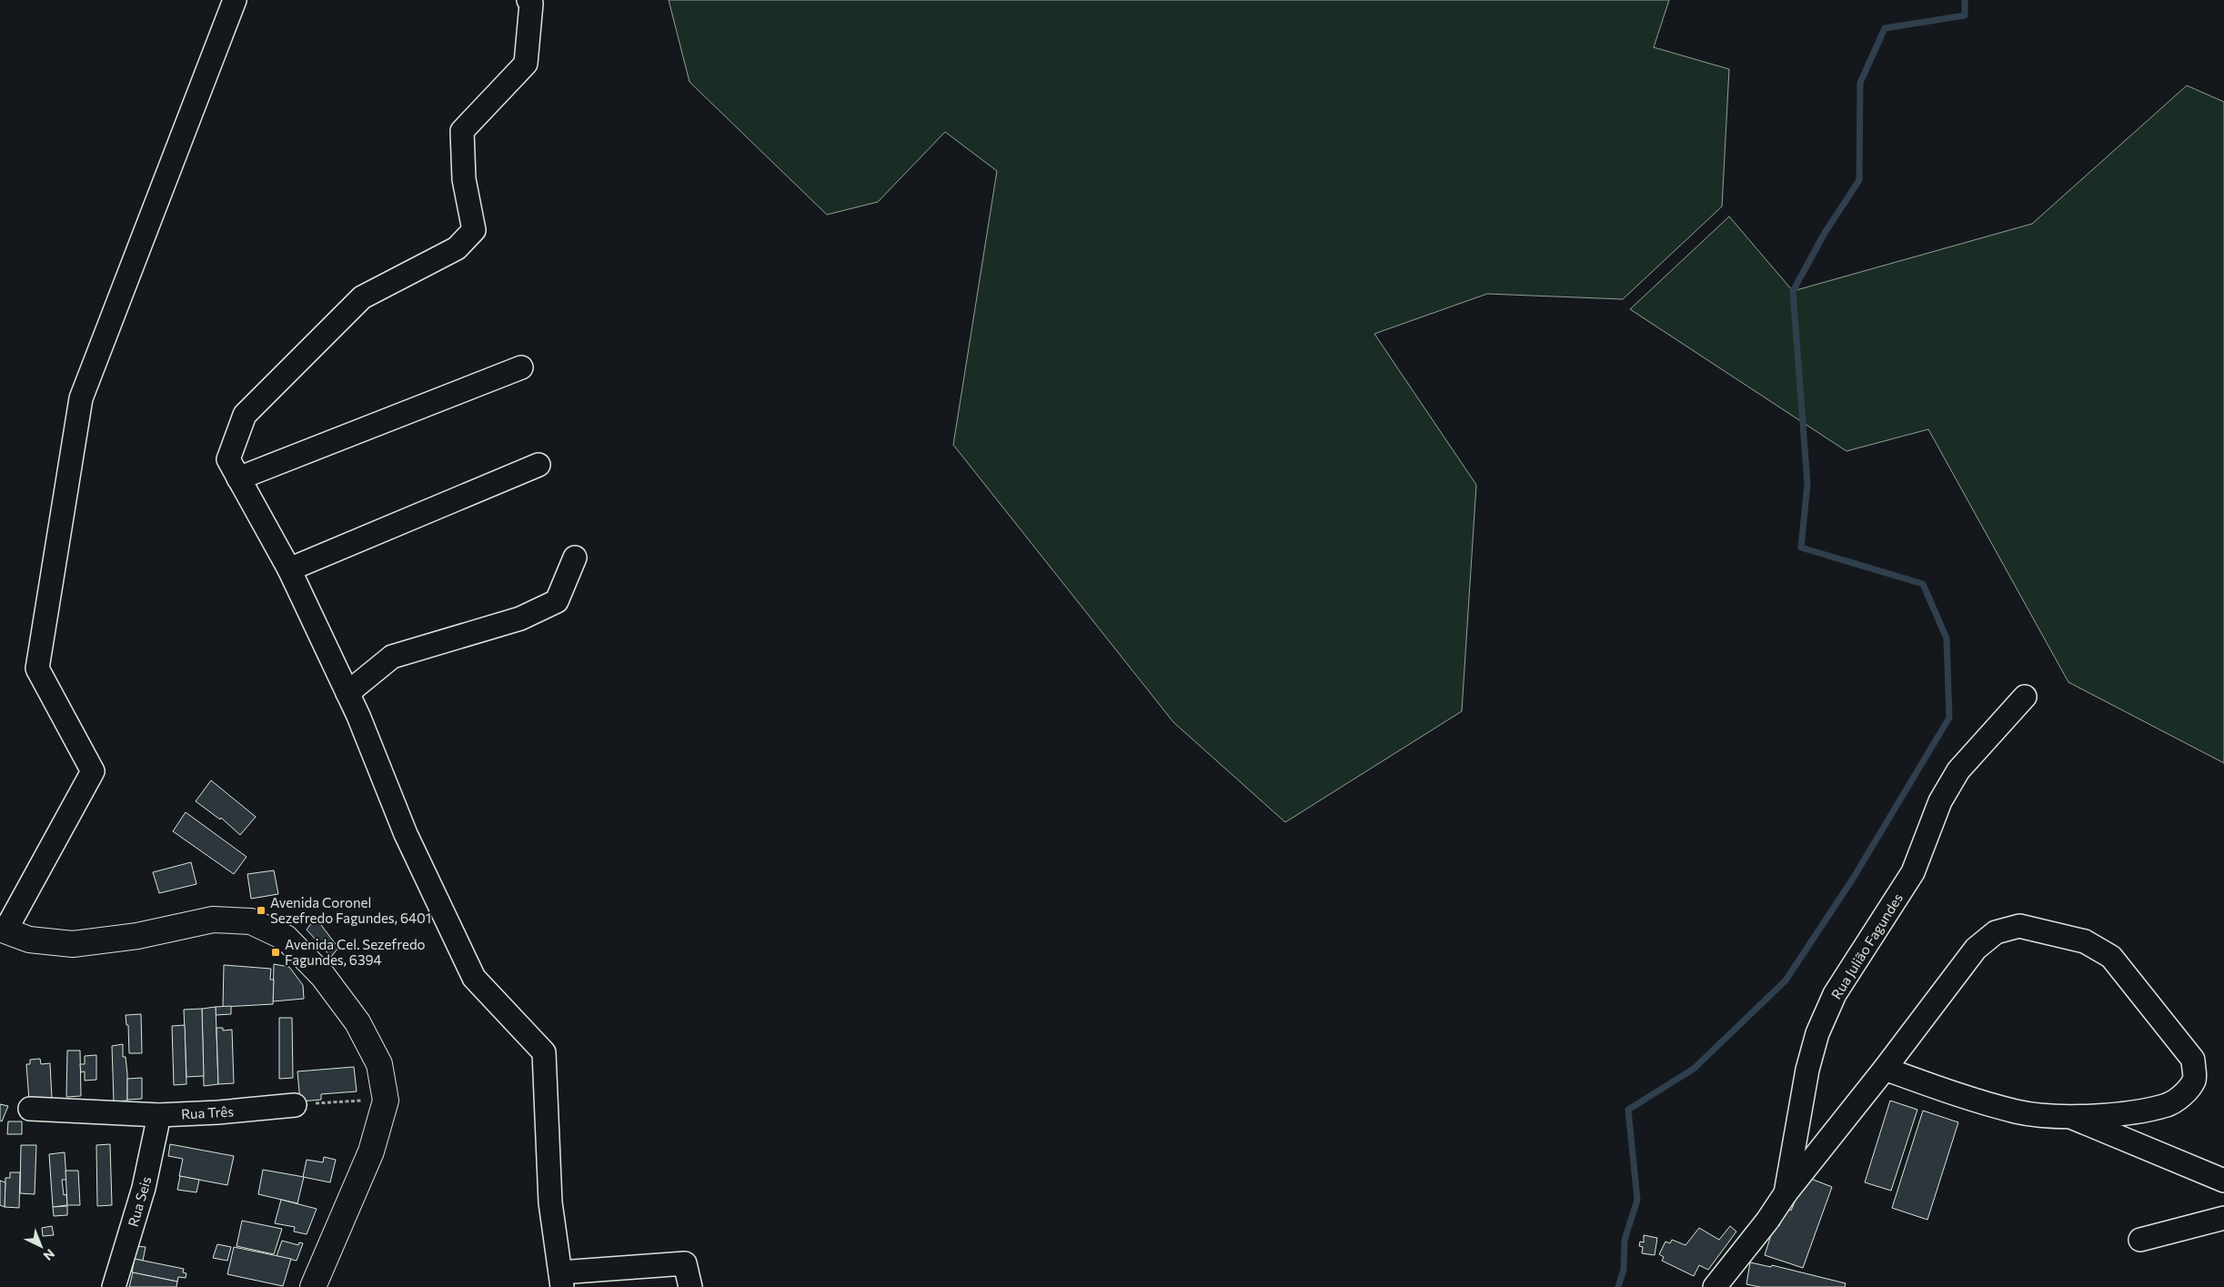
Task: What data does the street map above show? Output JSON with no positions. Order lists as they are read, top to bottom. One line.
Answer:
{"streets":{"street":["Rua Julião Fagundes","Rua Três","Rua Seis"]},"crossings":[["Rua Três","Rua Seis"]],"places":{"transit":["Avenida Coronel Sezefredo Fagundes, 6401","Avenida Cel. Sezefredo Fagundes, 6394"]},"north":"bottom right"}
